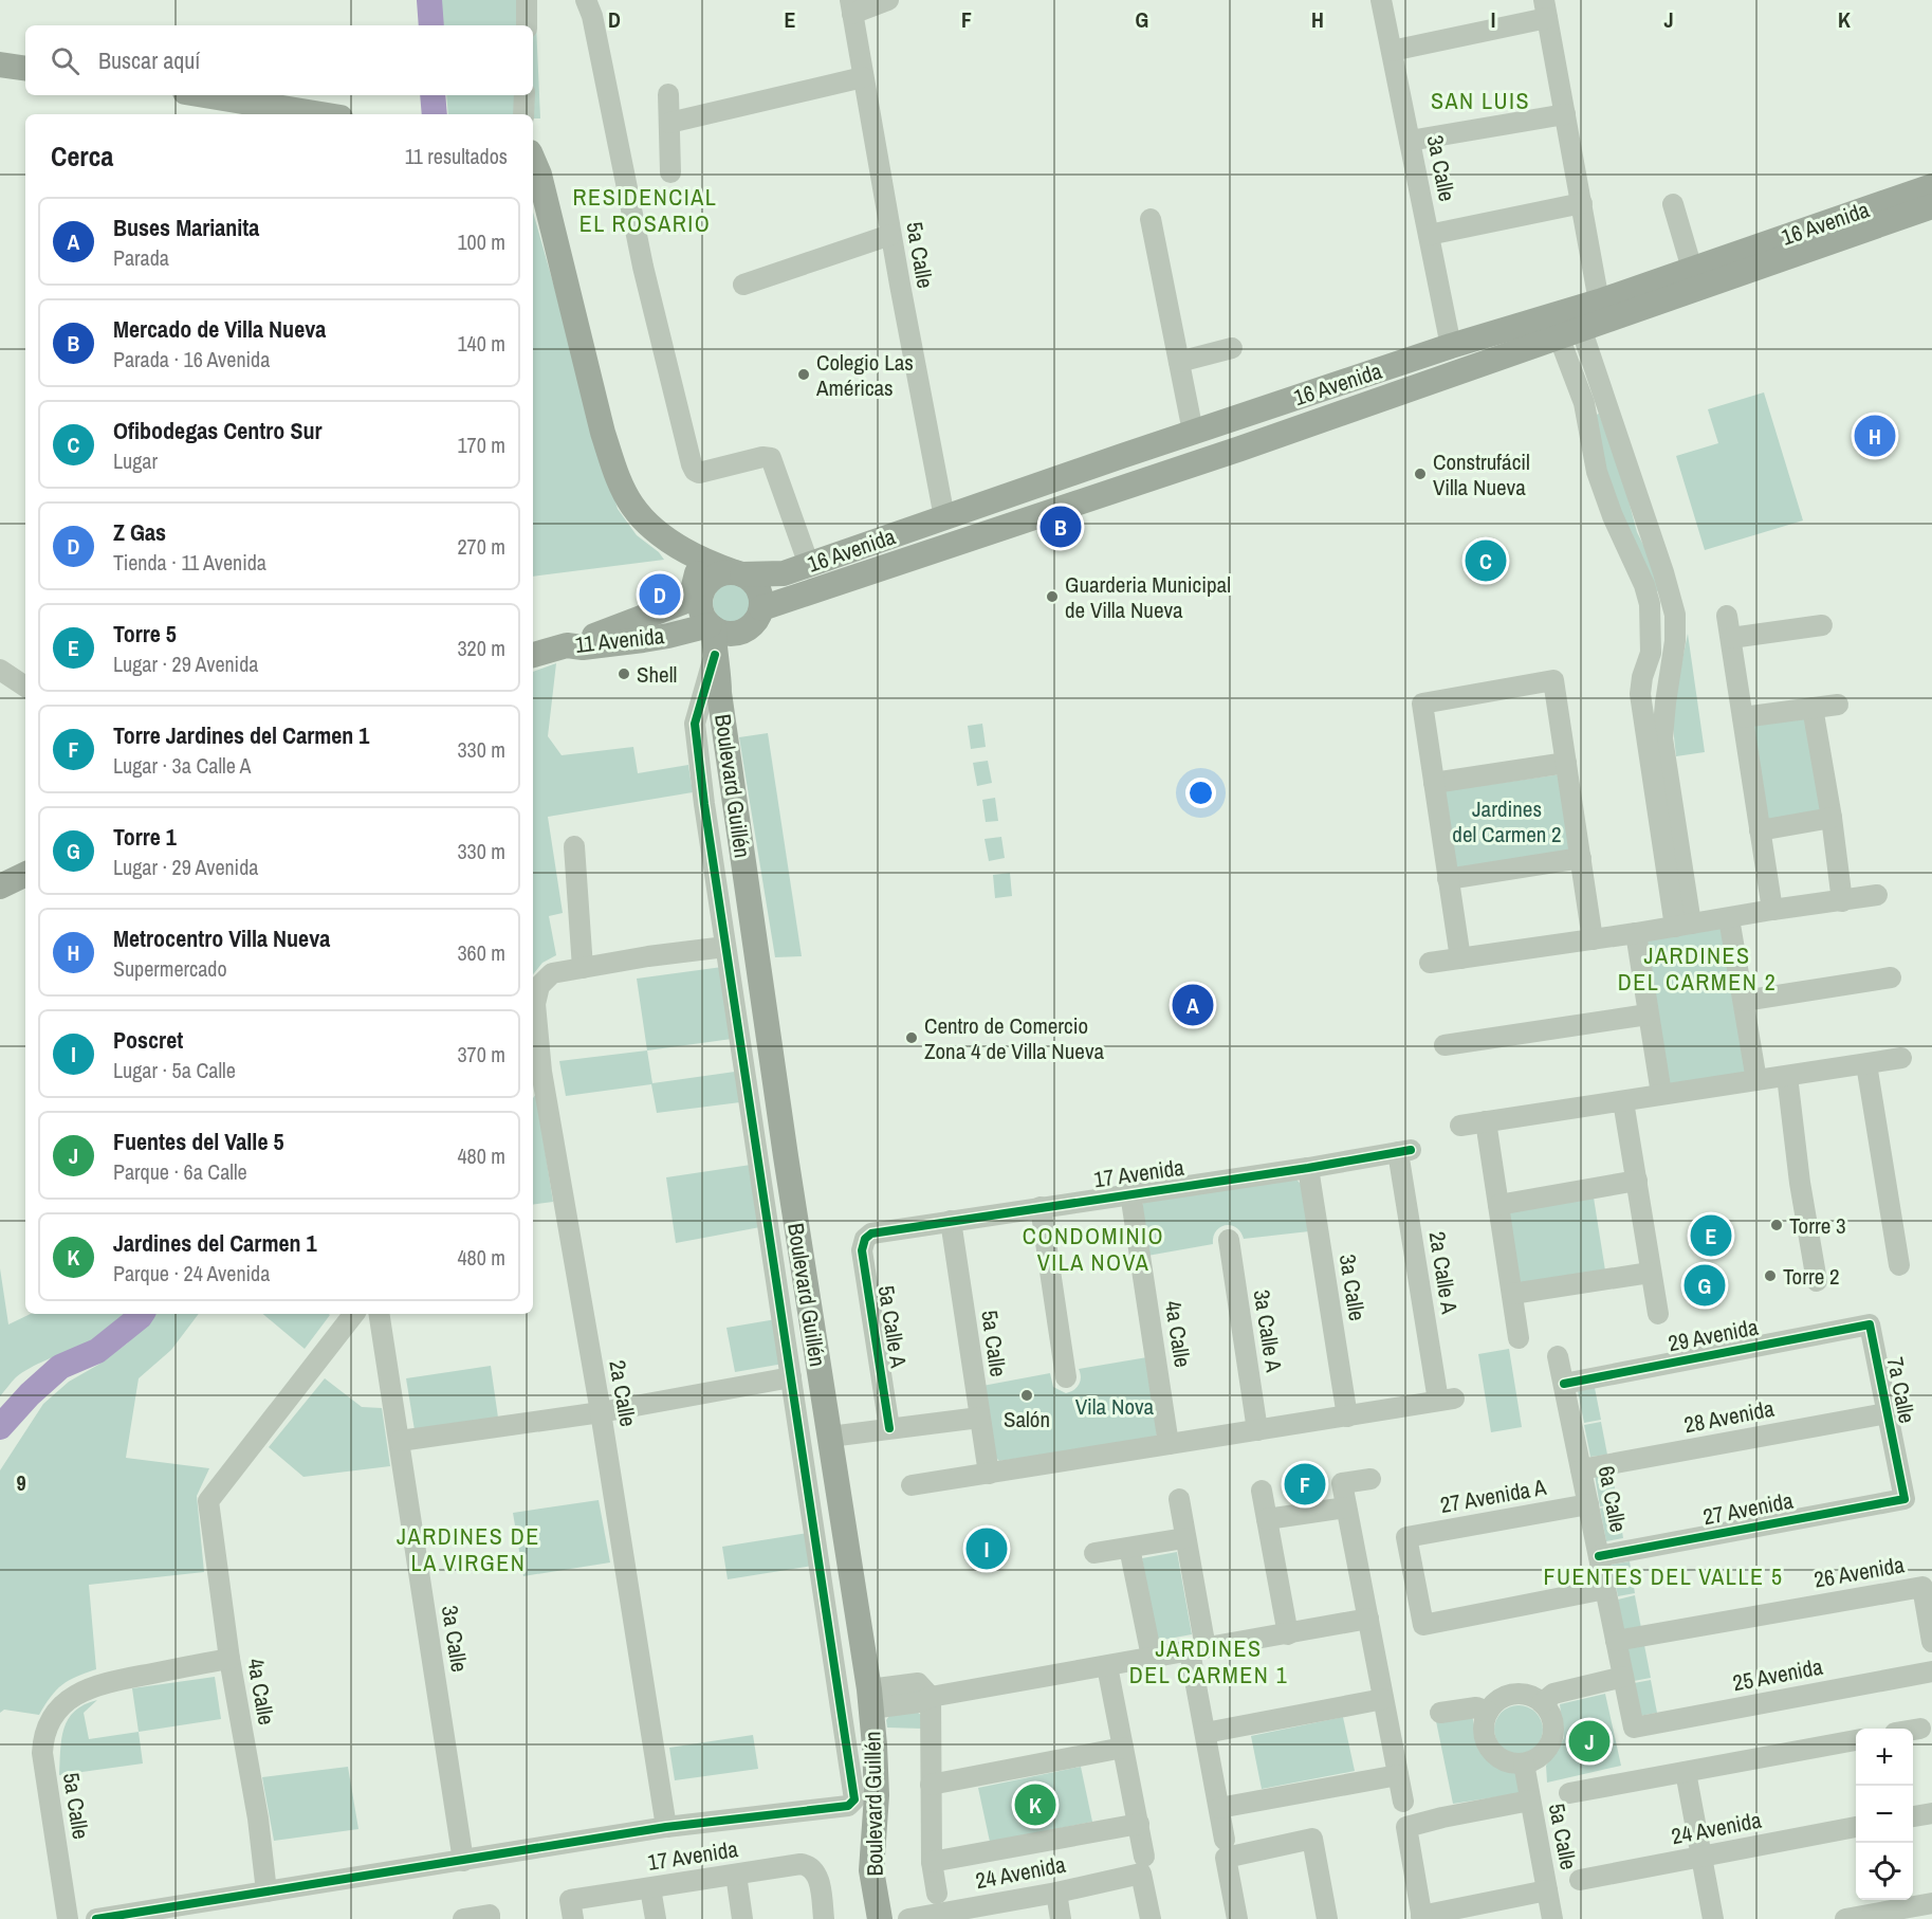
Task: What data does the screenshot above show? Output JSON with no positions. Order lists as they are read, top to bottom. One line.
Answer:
{"streets":{"main road":["16 Avenida","11 Avenida","Boulevard Guillén"],"street":["3a Calle","5a Calle","17 Avenida","2a Calle A","5a Calle A","3a Calle A","4a Calle","29 Avenida","7a Calle","2a Calle","28 Avenida","27 Avenida A","6a Calle","27 Avenida","26 Avenida","25 Avenida","24 Avenida"]},"crossings":[["3a Calle","16 Avenida"],["3a Calle","17 Avenida"],["3a Calle","2a Calle A"],["16 Avenida","5a Calle"],["16 Avenida","11 Avenida"],["16 Avenida","Boulevard Guillén"],["5a Calle","17 Avenida"],["5a Calle","4a Calle"],["11 Avenida","Boulevard Guillén"],["17 Avenida","2a Calle A"],["17 Avenida","5a Calle A"],["17 Avenida","4a Calle"],["29 Avenida","7a Calle"],["29 Avenida","6a Calle"],["7a Calle","28 Avenida"],["7a Calle","27 Avenida"],["28 Avenida","6a Calle"],["27 Avenida A","6a Calle"],["6a Calle","27 Avenida"],["6a Calle","26 Avenida"],["6a Calle","25 Avenida"]],"districts":["SAN LUIS","RESIDENCIAL EL ROSARIO","JARDINES DEL CARMEN 2","CONDOMINIO VILA NOVA","JARDINES DE LA VIRGEN","FUENTES DEL VALLE 5","JARDINES DEL CARMEN 1"],"parks":["Jardines del Carmen 2","Vila Nova"],"places":["Colegio Las Américas","Construfácil Villa Nueva","Guarderia Municipal de Villa Nueva","Shell","Centro de Comercio Zona 4 de Villa Nueva","Torre 3","Torre 2","Salón"],"page":{"search":"Buscar aquí","heading":["Cerca","11 resultados"],"list":[{"mark":"A","name":"Buses Marianita","note":"Parada","value":"100 m"},{"mark":"B","name":"Mercado de Villa Nueva","note":"Parada · 16 Avenida","value":"140 m"},{"mark":"C","name":"Ofibodegas Centro Sur","note":"Lugar","value":"170 m"},{"mark":"D","name":"Z Gas","note":"Tienda · 11 Avenida","value":"270 m"},{"mark":"E","name":"Torre 5","note":"Lugar · 29 Avenida","value":"320 m"},{"mark":"F","name":"Torre Jardines del Carmen 1","note":"Lugar · 3a Calle A","value":"330 m"},{"mark":"G","name":"Torre 1","note":"Lugar · 29 Avenida","value":"330 m"},{"mark":"H","name":"Metrocentro Villa Nueva","note":"Supermercado","value":"360 m"},{"mark":"I","name":"Poscret","note":"Lugar · 5a Calle","value":"370 m"},{"mark":"J","name":"Fuentes del Valle 5","note":"Parque · 6a Calle","value":"480 m"},{"mark":"K","name":"Jardines del Carmen 1","note":"Parque · 24 Avenida","value":"480 m"}],"pins":["H","B","C","D","A","E","G","F","I","J","K"],"map_buttons":["+","−"]},"grid":{"columns":["D","E","F","G","H","I","J","K"],"rows":["9"]}}
